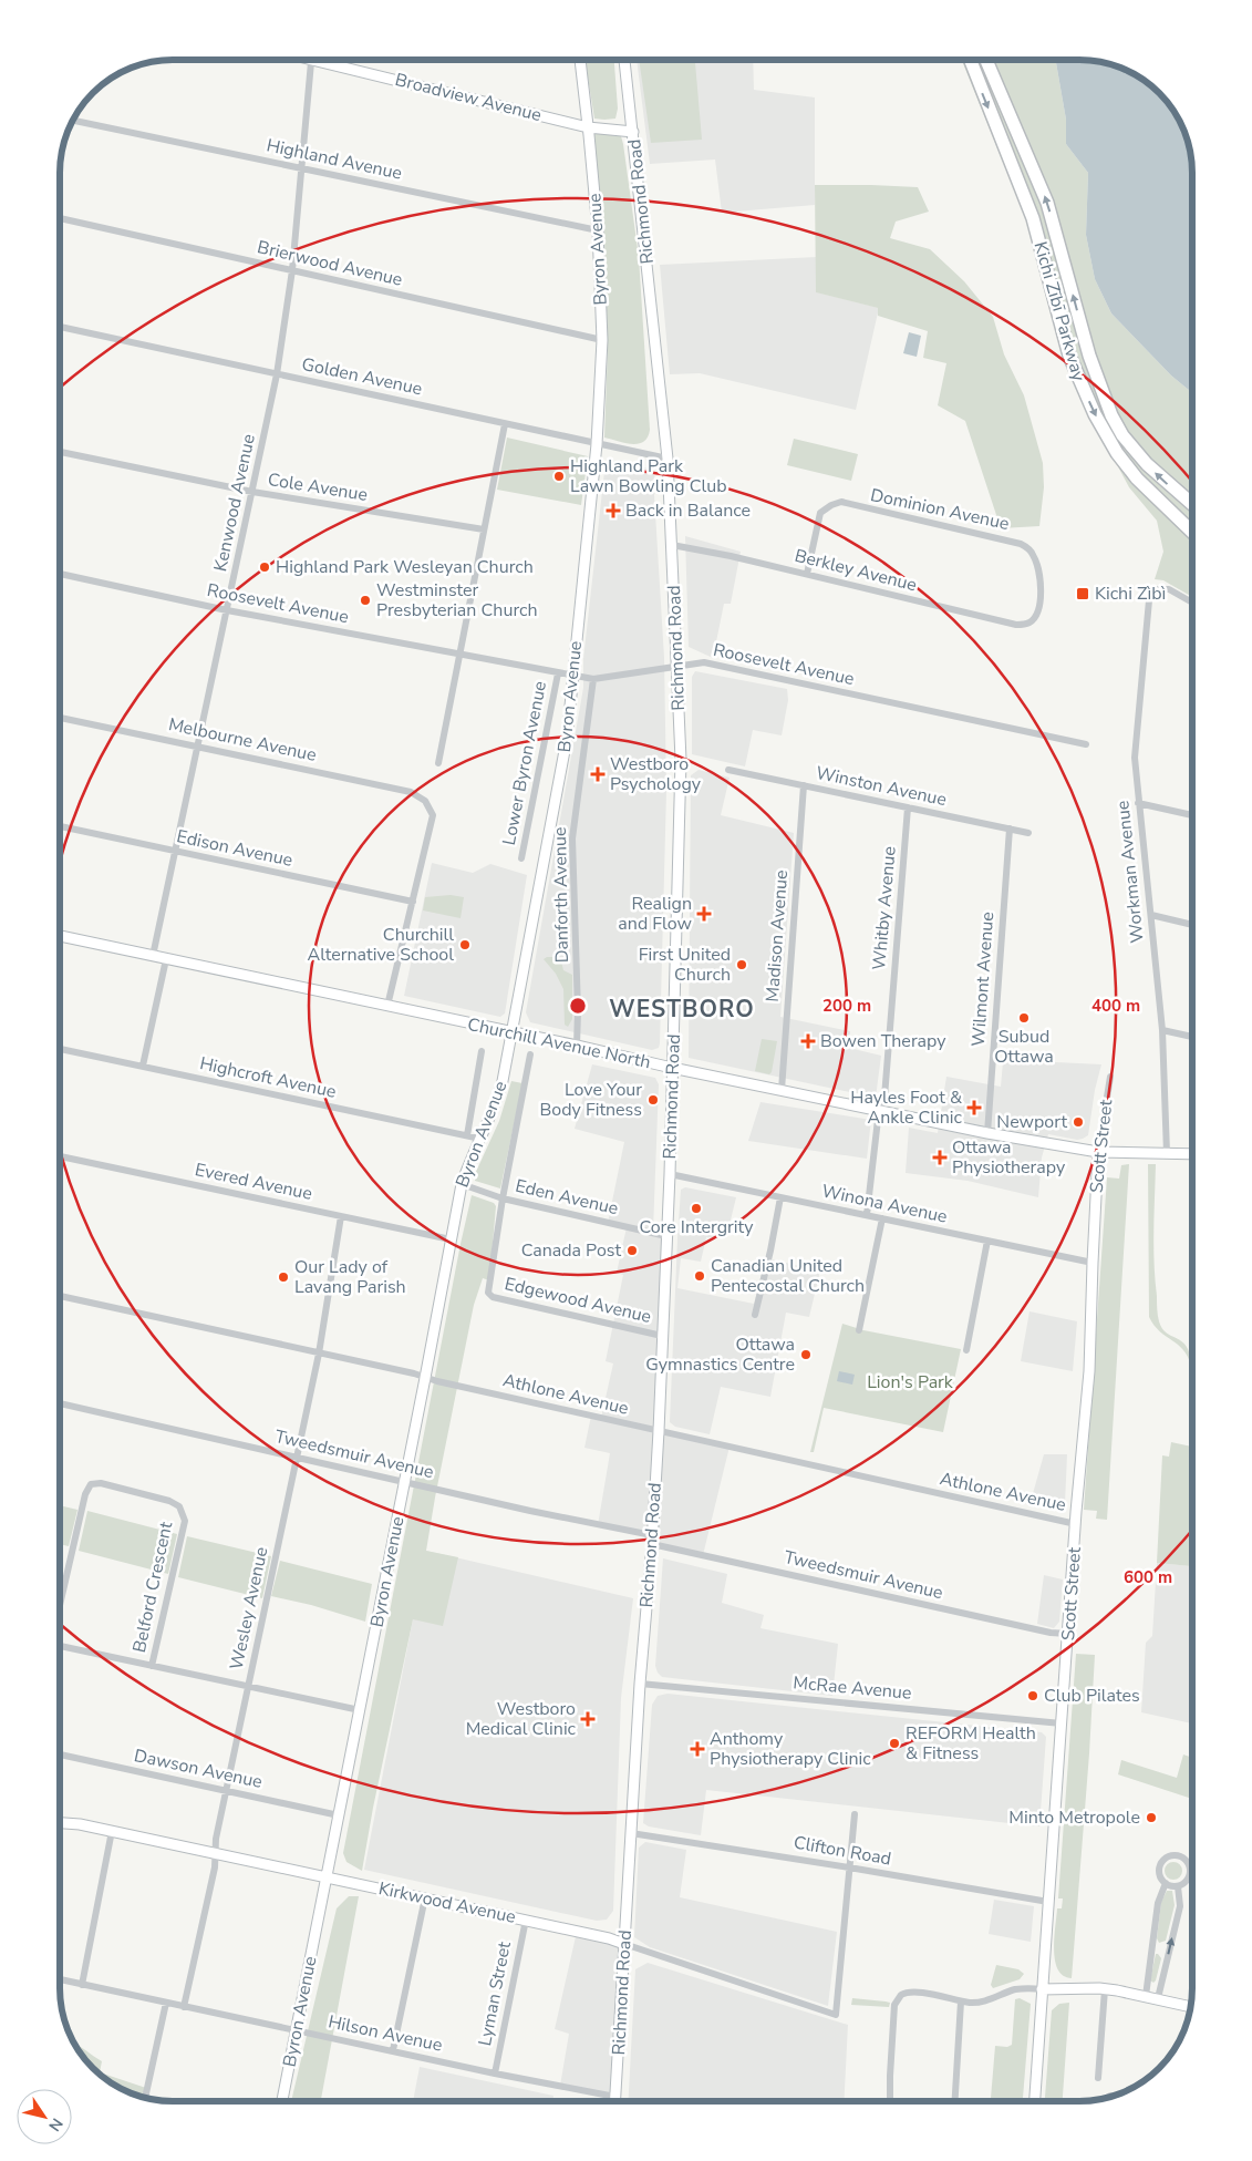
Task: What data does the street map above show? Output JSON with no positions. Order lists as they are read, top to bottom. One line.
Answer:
{"streets":{"highway":["Kichi Zībī Parkway"],"main road":["Broadview Avenue","Richmond Road","Byron Avenue","Churchill Avenue North","Scott Street","Kirkwood Avenue"],"street":["Highland Avenue","Brierwood Avenue","Golden Avenue","Cole Avenue","Kenwood Avenue","Dominion Avenue","Berkley Avenue","Roosevelt Avenue","Melbourne Avenue","Lower Byron Avenue","Winston Avenue","Edison Avenue","Workman Avenue","Danforth Avenue","Whitby Avenue","Madison Avenue","Wilmont Avenue","Highcroft Avenue","Evered Avenue","Eden Avenue","Winona Avenue","Edgewood Avenue","Athlone Avenue","Tweedsmuir Avenue","Belford Crescent","Wesley Avenue","McRae Avenue","Dawson Avenue","Clifton Road","Lyman Street","Hilson Avenue"]},"crossings":[["Broadview Avenue","Richmond Road"],["Broadview Avenue","Byron Avenue"],["Highland Avenue","Byron Avenue"],["Highland Avenue","Kenwood Avenue"],["Richmond Road","Golden Avenue"],["Richmond Road","Berkley Avenue"],["Richmond Road","Roosevelt Avenue"],["Richmond Road","Churchill Avenue North"],["Richmond Road","Eden Avenue"],["Richmond Road","Winona Avenue"],["Richmond Road","Edgewood Avenue"],["Richmond Road","Athlone Avenue"],["Richmond Road","Tweedsmuir Avenue"],["Richmond Road","McRae Avenue"],["Richmond Road","Clifton Road"],["Richmond Road","Kirkwood Avenue"],["Richmond Road","Hilson Avenue"],["Byron Avenue","Brierwood Avenue"],["Byron Avenue","Golden Avenue"],["Byron Avenue","Roosevelt Avenue"],["Byron Avenue","Churchill Avenue North"],["Byron Avenue","Highcroft Avenue"],["Byron Avenue","Evered Avenue"],["Byron Avenue","Eden Avenue"],["Byron Avenue","Athlone Avenue"],["Byron Avenue","Tweedsmuir Avenue"],["Byron Avenue","Dawson Avenue"],["Byron Avenue","Kirkwood Avenue"],["Byron Avenue","Hilson Avenue"],["Brierwood Avenue","Kenwood Avenue"],["Golden Avenue","Kenwood Avenue"],["Cole Avenue","Kenwood Avenue"],["Kenwood Avenue","Roosevelt Avenue"],["Kenwood Avenue","Melbourne Avenue"],["Kenwood Avenue","Edison Avenue"],["Kenwood Avenue","Churchill Avenue North"],["Dominion Avenue","Berkley Avenue"],["Roosevelt Avenue","Lower Byron Avenue"],["Roosevelt Avenue","Danforth Avenue"],["Melbourne Avenue","Edison Avenue"],["Winston Avenue","Whitby Avenue"],["Winston Avenue","Madison Avenue"],["Winston Avenue","Wilmont Avenue"],["Workman Avenue","Churchill Avenue North"],["Danforth Avenue","Churchill Avenue North"],["Whitby Avenue","Churchill Avenue North"],["Whitby Avenue","Winona Avenue"],["Madison Avenue","Churchill Avenue North"],["Wilmont Avenue","Churchill Avenue North"],["Churchill Avenue North","Scott Street"],["Scott Street","Winona Avenue"],["Scott Street","Athlone Avenue"],["Scott Street","Tweedsmuir Avenue"],["Scott Street","McRae Avenue"],["Scott Street","Clifton Road"],["Evered Avenue","Wesley Avenue"],["Eden Avenue","Edgewood Avenue"],["Athlone Avenue","Wesley Avenue"],["Tweedsmuir Avenue","Wesley Avenue"],["Wesley Avenue","Dawson Avenue"],["Wesley Avenue","Kirkwood Avenue"],["Wesley Avenue","Hilson Avenue"],["Clifton Road","Kirkwood Avenue"],["Kirkwood Avenue","Lyman Street"],["Lyman Street","Hilson Avenue"]],"districts":["WESTBORO"],"parks":["Lion's Park"],"places":{"other":["Highland Park Lawn Bowling Club","Highland Park Wesleyan Church","Westminster Presbyterian Church","Churchill Alternative School","First United Church","Subud Ottawa","Love Your Body Fitness","Newport","Core Intergrity","Canada Post","Canadian United Pentecostal Church","Our Lady of Lavang Parish","Ottawa Gymnastics Centre","Club Pilates","REFORM Health & Fitness","Minto Metropole"],"health":["Back in Balance","Westboro Psychology","Realign and Flow","Bowen Therapy","Hayles Foot & Ankle Clinic","Ottawa Physiotherapy","Westboro Medical Clinic","Anthomy Physiotherapy Clinic"],"transit":["Kichi Zìbì"]},"north":"bottom right","rings":["200 m","400 m","600 m"]}
